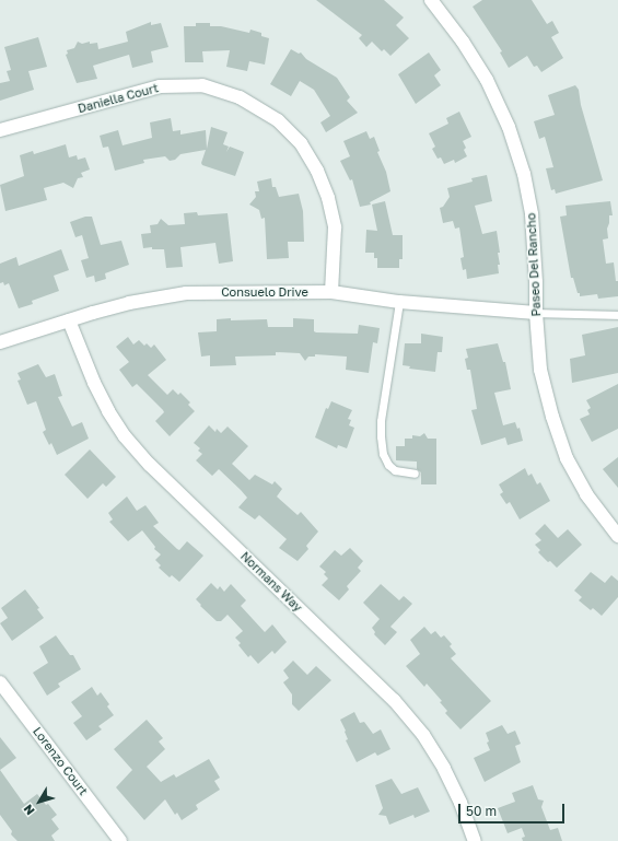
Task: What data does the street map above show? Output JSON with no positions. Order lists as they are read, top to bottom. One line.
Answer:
{"streets":{"street":["Daniella Court","Paseo Del Rancho","Consuelo Drive","Normans Way","Lorenzo Court"]},"crossings":[["Daniella Court","Consuelo Drive"],["Paseo Del Rancho","Consuelo Drive"],["Consuelo Drive","Normans Way"]],"scale_bar":"50 m","north":"bottom left"}
